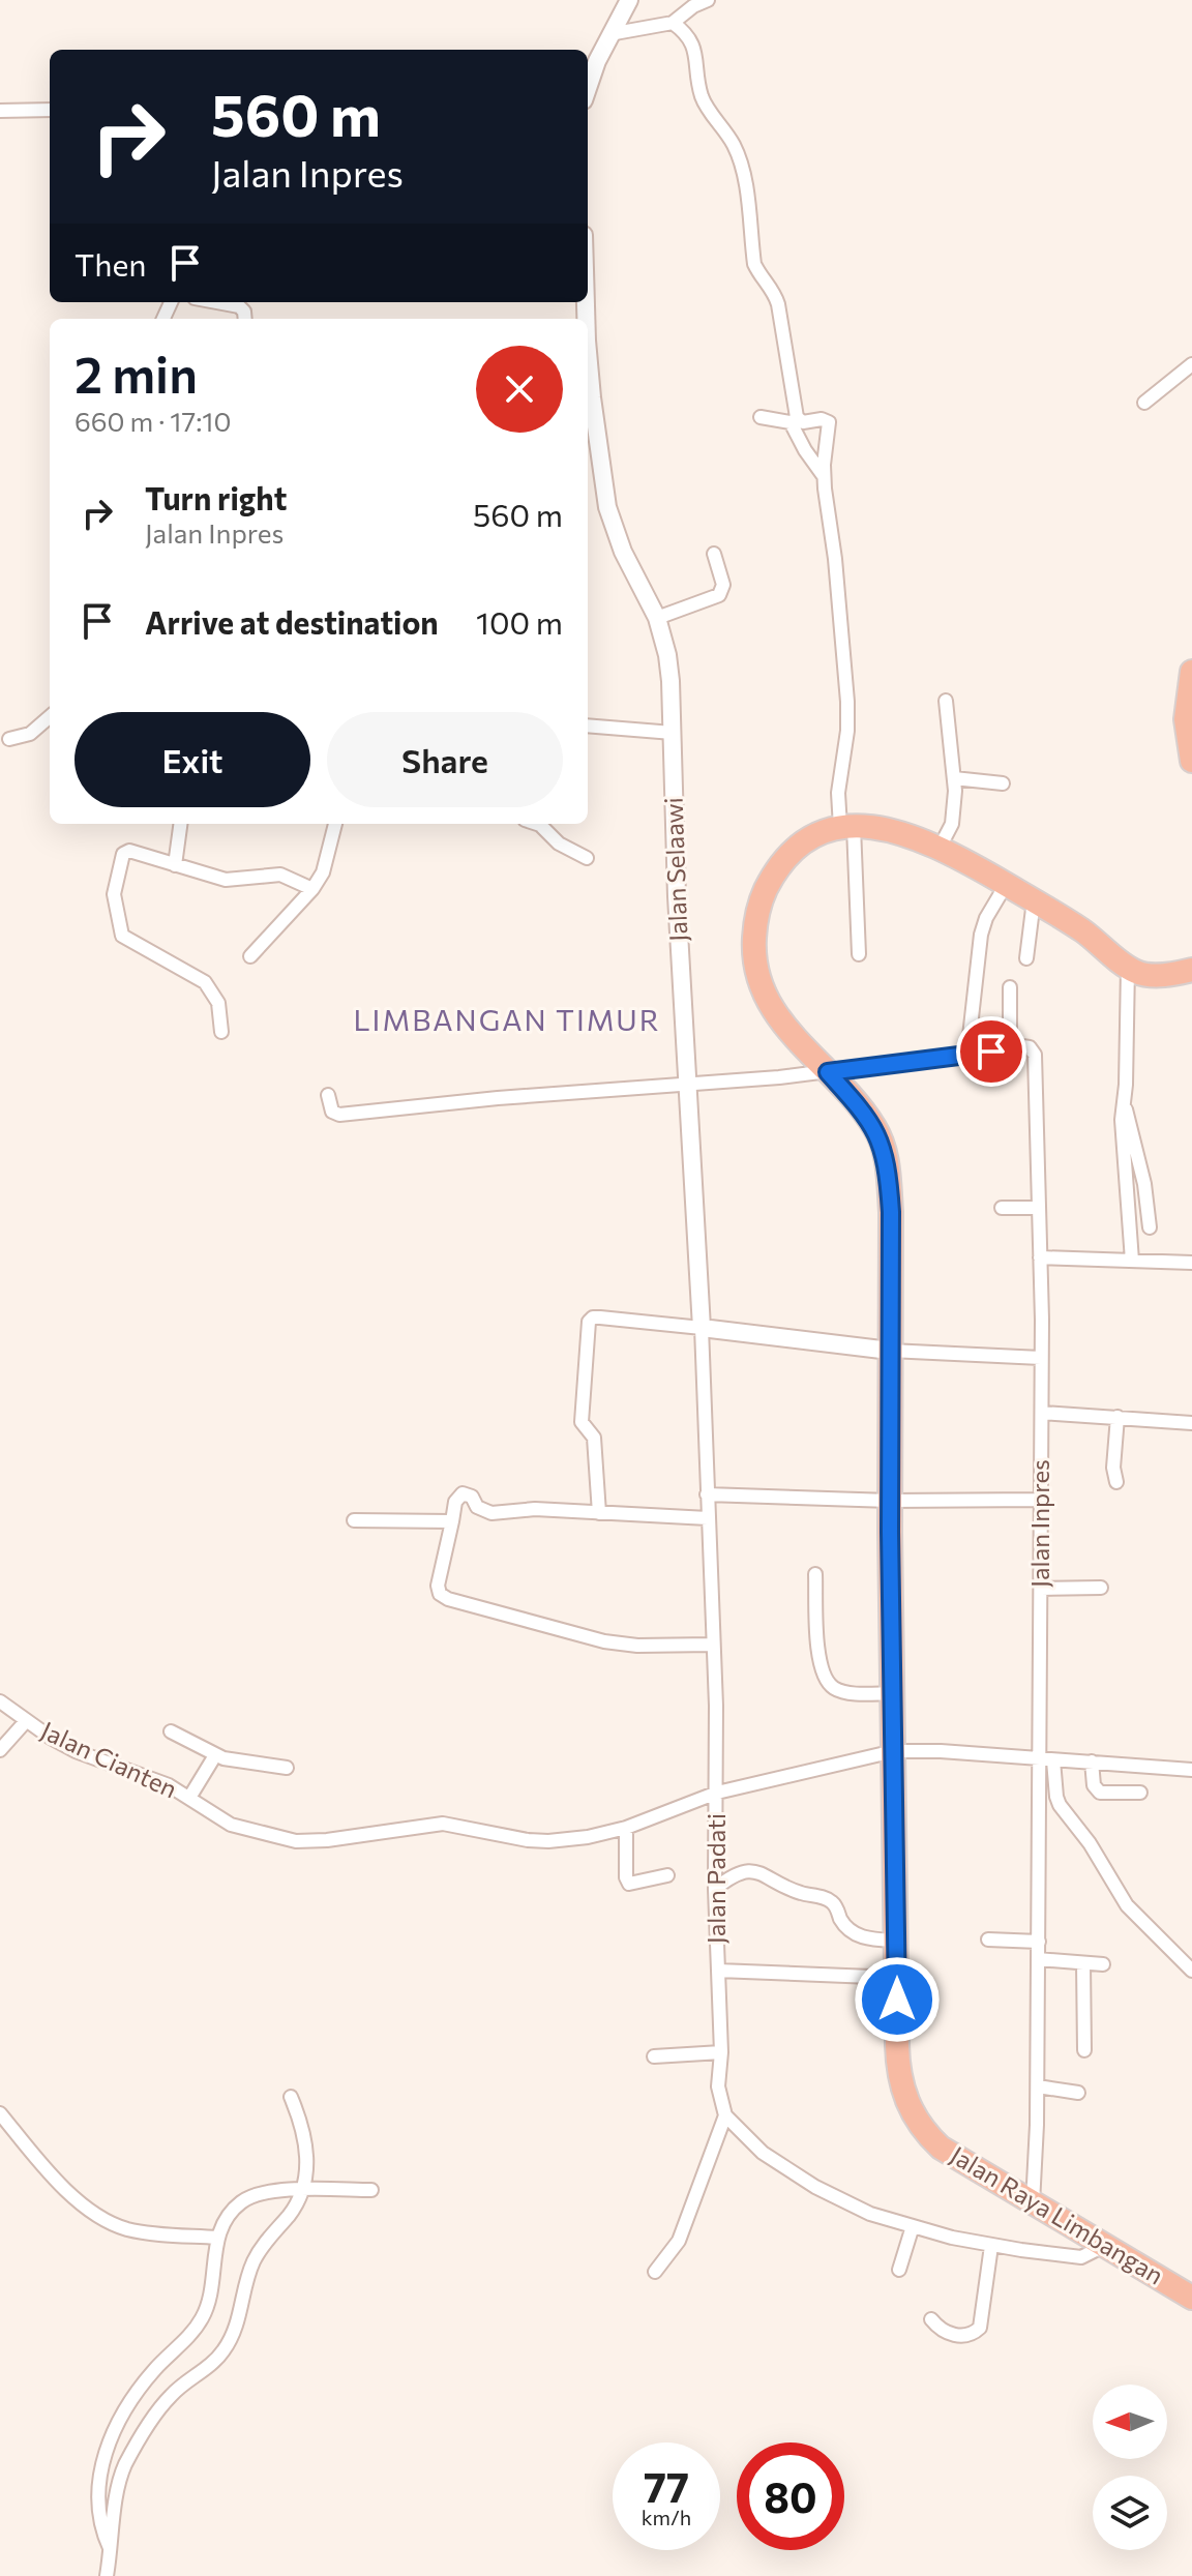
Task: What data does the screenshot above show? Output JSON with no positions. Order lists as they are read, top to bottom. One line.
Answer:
{"streets":{"highway":["Jalan Raya Limbangan"],"street":["Jalan Selaawi","Jalan Inpres","Jalan Cianten","Jalan Padati"]},"crossings":[["Jalan Selaawi","Jalan Padati"],["Jalan Inpres","Jalan Cianten"],["Jalan Inpres","Jalan Raya Limbangan"],["Jalan Cianten","Jalan Padati"],["Jalan Cianten","Jalan Raya Limbangan"]],"districts":["LIMBANGAN TIMUR"],"north":"left","page":{"turn":["560 m","Jalan Inpres"],"then":"Then","heading":["2 min","660 m · 17:10"],"list":[{"name":"Turn right","note":"Jalan Inpres","value":"560 m"},{"name":"Arrive at destination","value":"100 m"}],"buttons":["Exit","Share"],"speed":"77 km/h","limit":"80"}}
